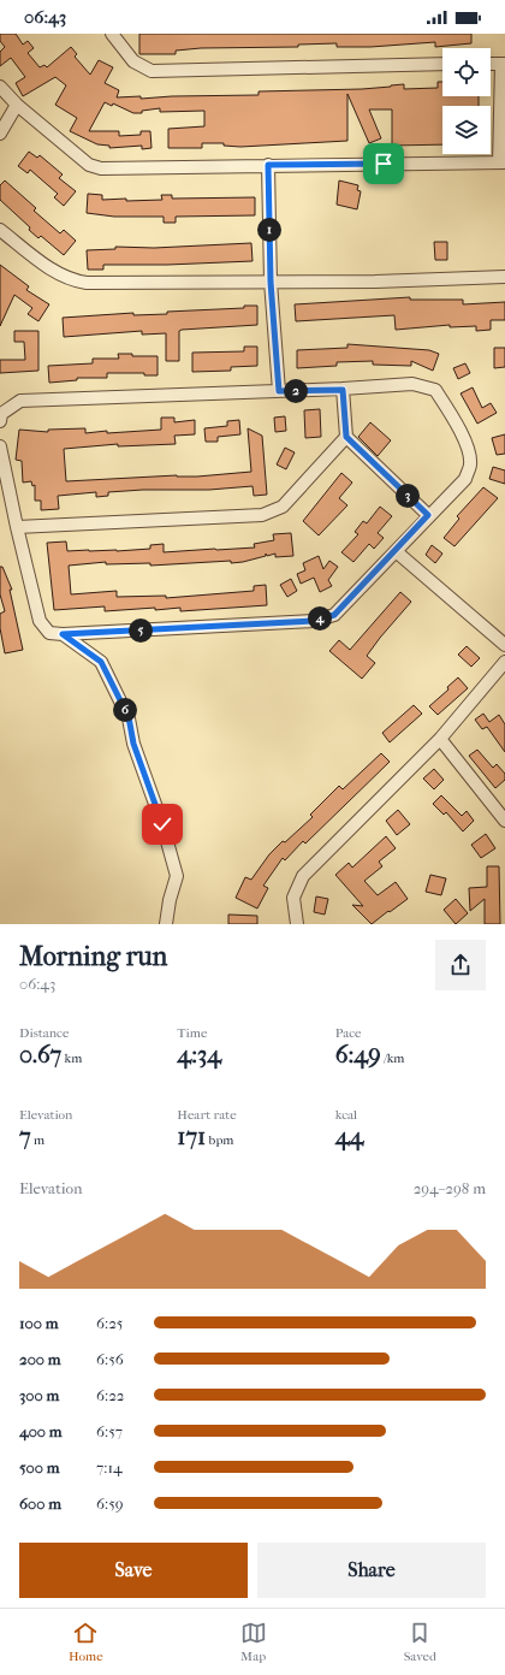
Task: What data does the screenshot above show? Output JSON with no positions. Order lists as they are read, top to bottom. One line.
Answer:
{"page":{"status":"06:43","pins":["1","2","3","4","5","6"],"heading":["Morning run","06:43"],"stats":[["Distance","0.67 km"],["Time","4:34"],["Pace","6:49 /km"],["Elevation","7 m"],["Heart rate","171 bpm"],["kcal","44"]],"chart":["Elevation","294–298 m"],"list":[{"name":"100 m","note":"6:25"},{"name":"200 m","note":"6:56"},{"name":"300 m","note":"6:22"},{"name":"400 m","note":"6:57"},{"name":"500 m","note":"7:14"},{"name":"600 m","note":"6:59"}],"buttons":["Save","Share"],"tabs":["Home","Map","Saved"]}}
